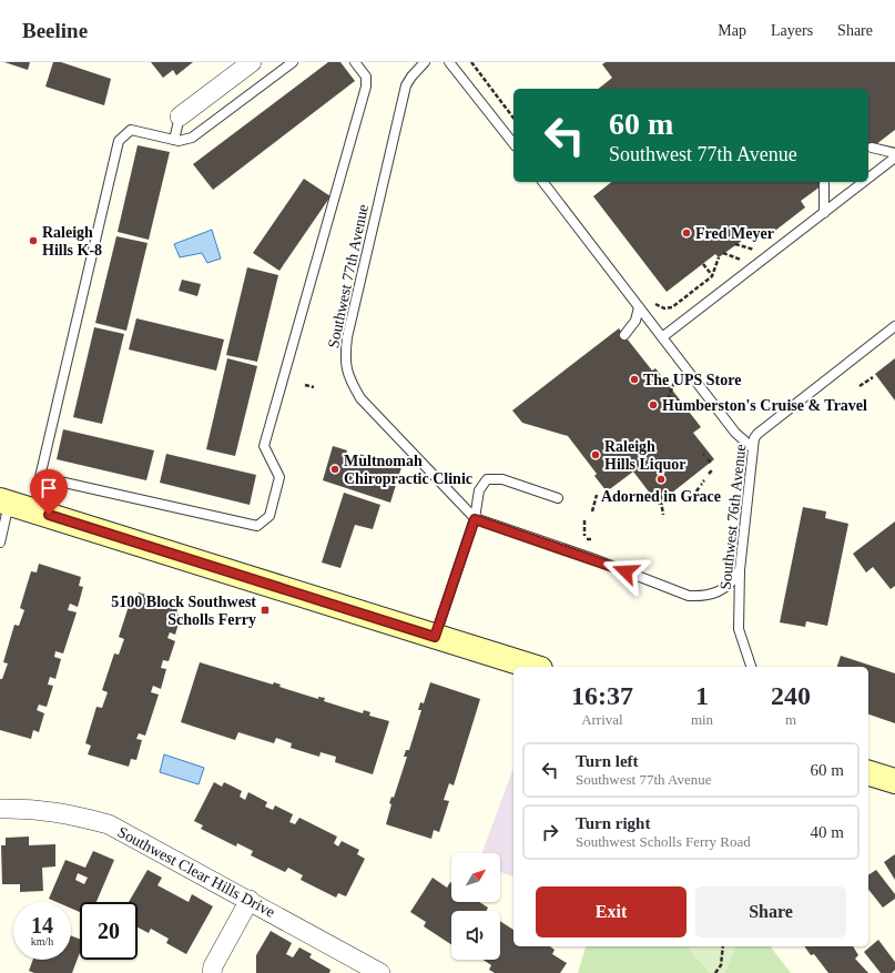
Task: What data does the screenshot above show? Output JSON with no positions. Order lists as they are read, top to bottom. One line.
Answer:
{"streets":{"street":["Southwest Clear Hills Drive"],"lane":["Southwest 77th Avenue","Southwest 76th Avenue"]},"places":{"other":["Fred Meyer","Raleigh Hills K-8","The UPS Store","Humberston's Cruise & Travel","Raleigh Hills Liquor","Multnomah Chiropractic Clinic","Adorned in Grace"],"transit":["5100 Block Southwest Scholls Ferry"]},"north":"top right","page":{"header":"Beeline","nav":["Map","Layers","Share"],"turn":["60 m","Southwest 77th Avenue"],"eta":["16:37","Arrival","1","min","240","m"],"list":[{"name":"Turn left","note":"Southwest 77th Avenue","value":"60 m"},{"name":"Turn right","note":"Southwest Scholls Ferry Road","value":"40 m"}],"buttons":["Exit","Share"],"speed":"14 km/h","limit":"20"}}
